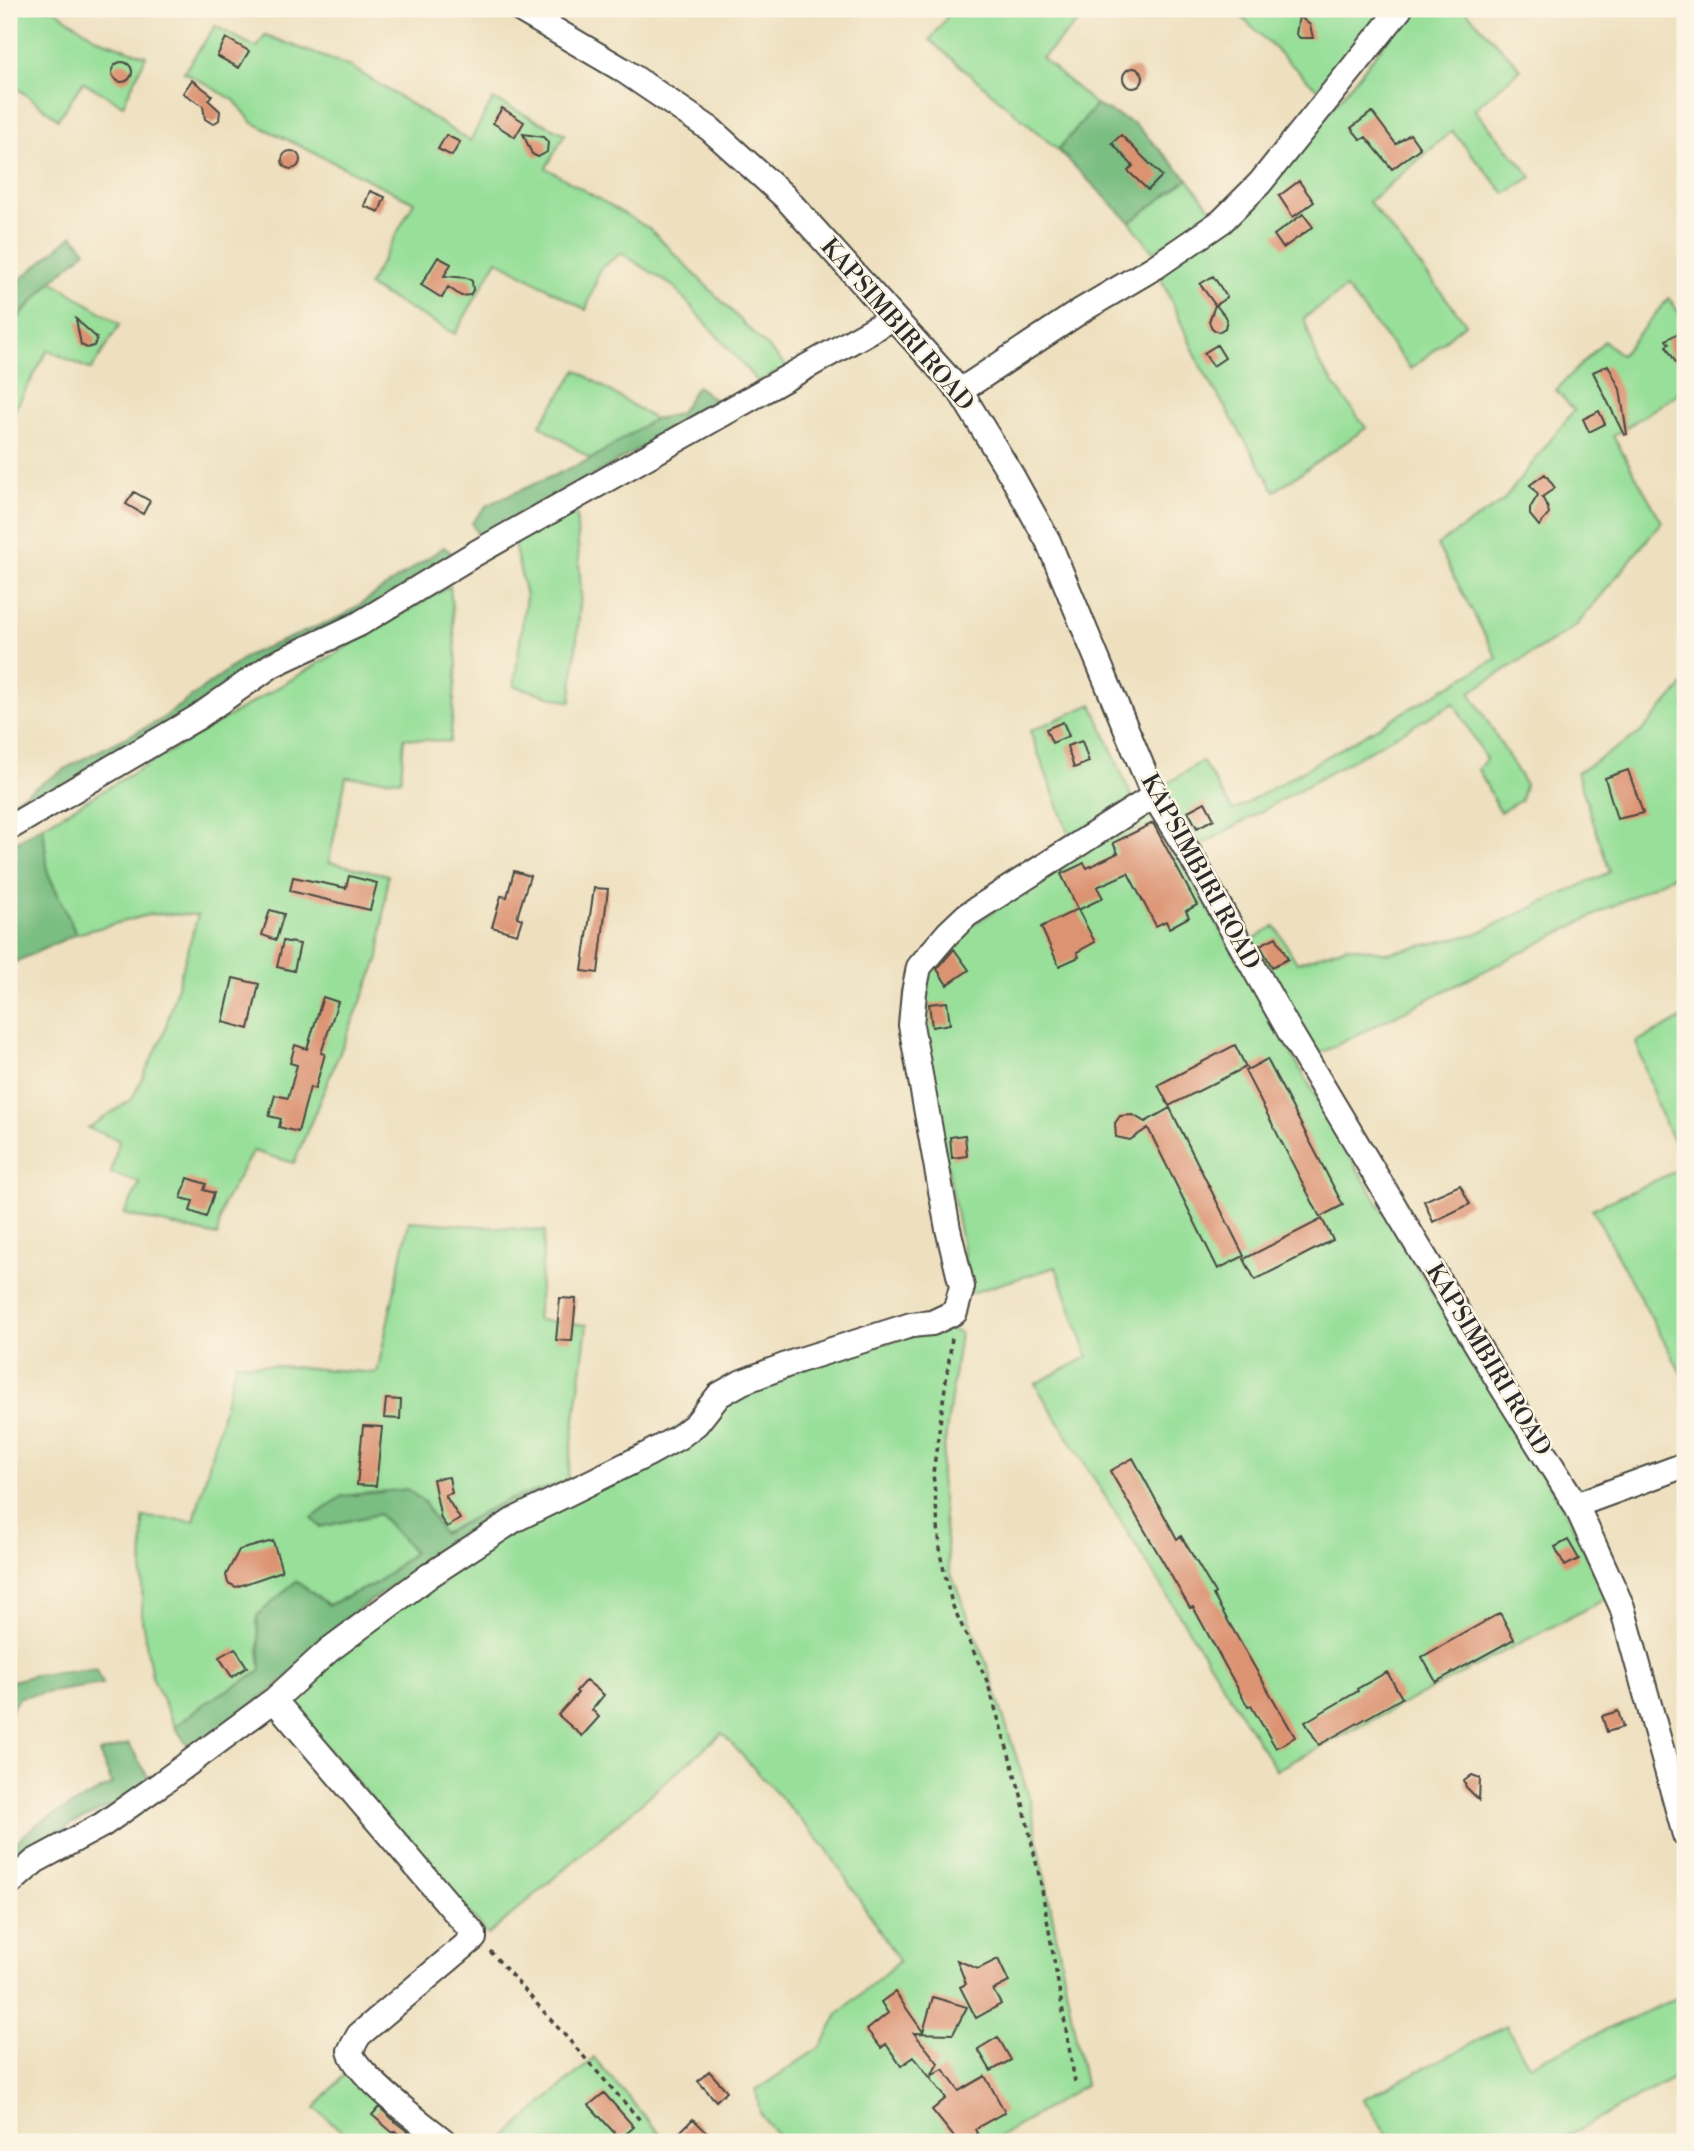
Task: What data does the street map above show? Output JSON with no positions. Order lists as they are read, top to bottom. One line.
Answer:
{"streets":{"street":["KAPSIMBIRI ROAD"]}}
